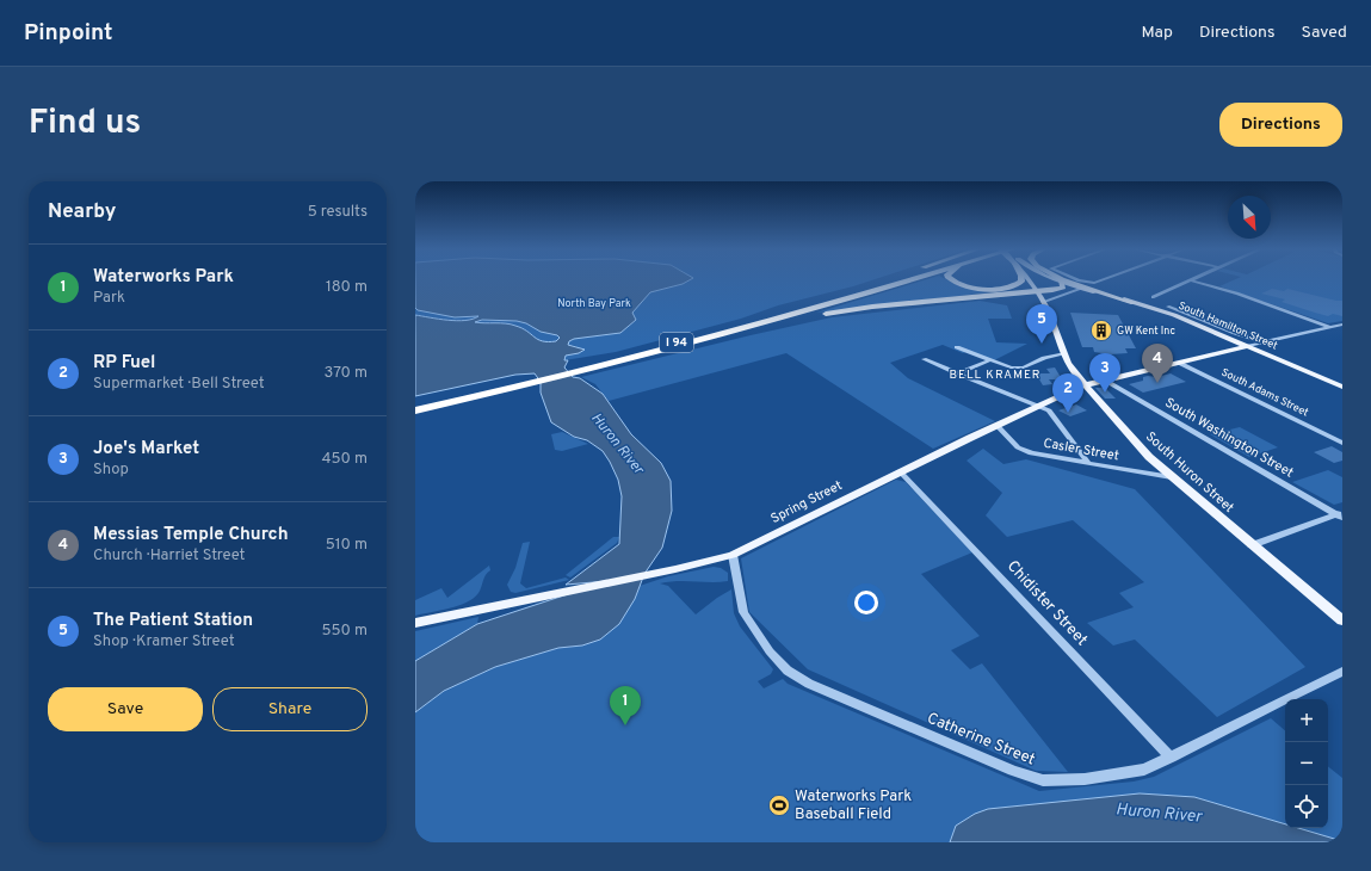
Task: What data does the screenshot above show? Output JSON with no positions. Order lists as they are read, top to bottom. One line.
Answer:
{"streets":{"highway":["I 94"],"main road":["South Hamilton Street","South Huron Street","Spring Street"],"street":["South Adams Street","South Washington Street","Casler Street","Chidister Street","Catherine Street"]},"crossings":[["South Hamilton Street","Spring Street"],["South Adams Street","Spring Street"],["South Washington Street","Spring Street"],["Casler Street","South Huron Street"],["Casler Street","Spring Street"],["South Huron Street","Spring Street"],["Spring Street","Chidister Street"],["Spring Street","Catherine Street"],["Chidister Street","Catherine Street"]],"districts":["BELL KRAMER"],"water":["Huron River"],"parks":["North Bay Park"],"places":{"building":["GW Kent Inc"],"sports":["Waterworks Park Baseball Field"]},"north":"bottom right","page":{"header":"Pinpoint","nav":["Map","Directions","Saved"],"title":"Find us","buttons":["Directions",["Save","Share"]],"heading":["Nearby","5 results"],"list":[{"mark":"1","name":"Waterworks Park","note":"Park","value":"180 m"},{"mark":"2","name":"RP Fuel","note":"Supermarket · Bell Street","value":"370 m"},{"mark":"3","name":"Joe's Market","note":"Shop","value":"450 m"},{"mark":"4","name":"Messias Temple Church","note":"Church · Harriet Street","value":"510 m"},{"mark":"5","name":"The Patient Station","note":"Shop · Kramer Street","value":"550 m"}],"pins":["5","4","3","2","1"],"map_buttons":["+","−"]}}
